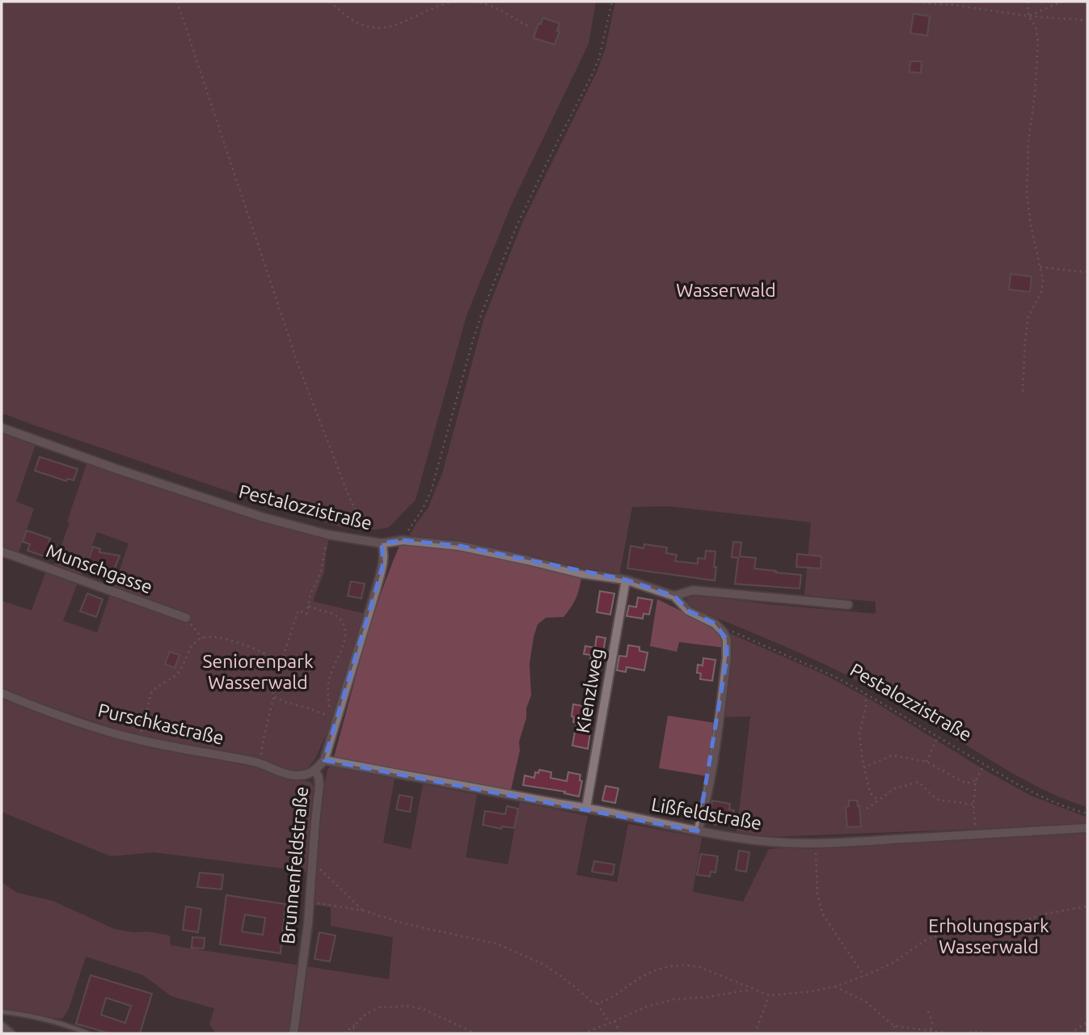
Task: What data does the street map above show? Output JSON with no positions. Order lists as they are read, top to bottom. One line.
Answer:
{"streets":{"street":["Pestalozzistraße","Munschgasse","Kienzlweg","Purschkastraße","Lißfeldstraße","Brunnenfeldstraße"]},"crossings":[["Pestalozzistraße","Kienzlweg"],["Pestalozzistraße","Lißfeldstraße"],["Pestalozzistraße","Brunnenfeldstraße"],["Kienzlweg","Lißfeldstraße"],["Purschkastraße","Brunnenfeldstraße"],["Lißfeldstraße","Brunnenfeldstraße"]],"parks":["Wasserwald","Seniorenpark Wasserwald","Erholungspark Wasserwald"]}
